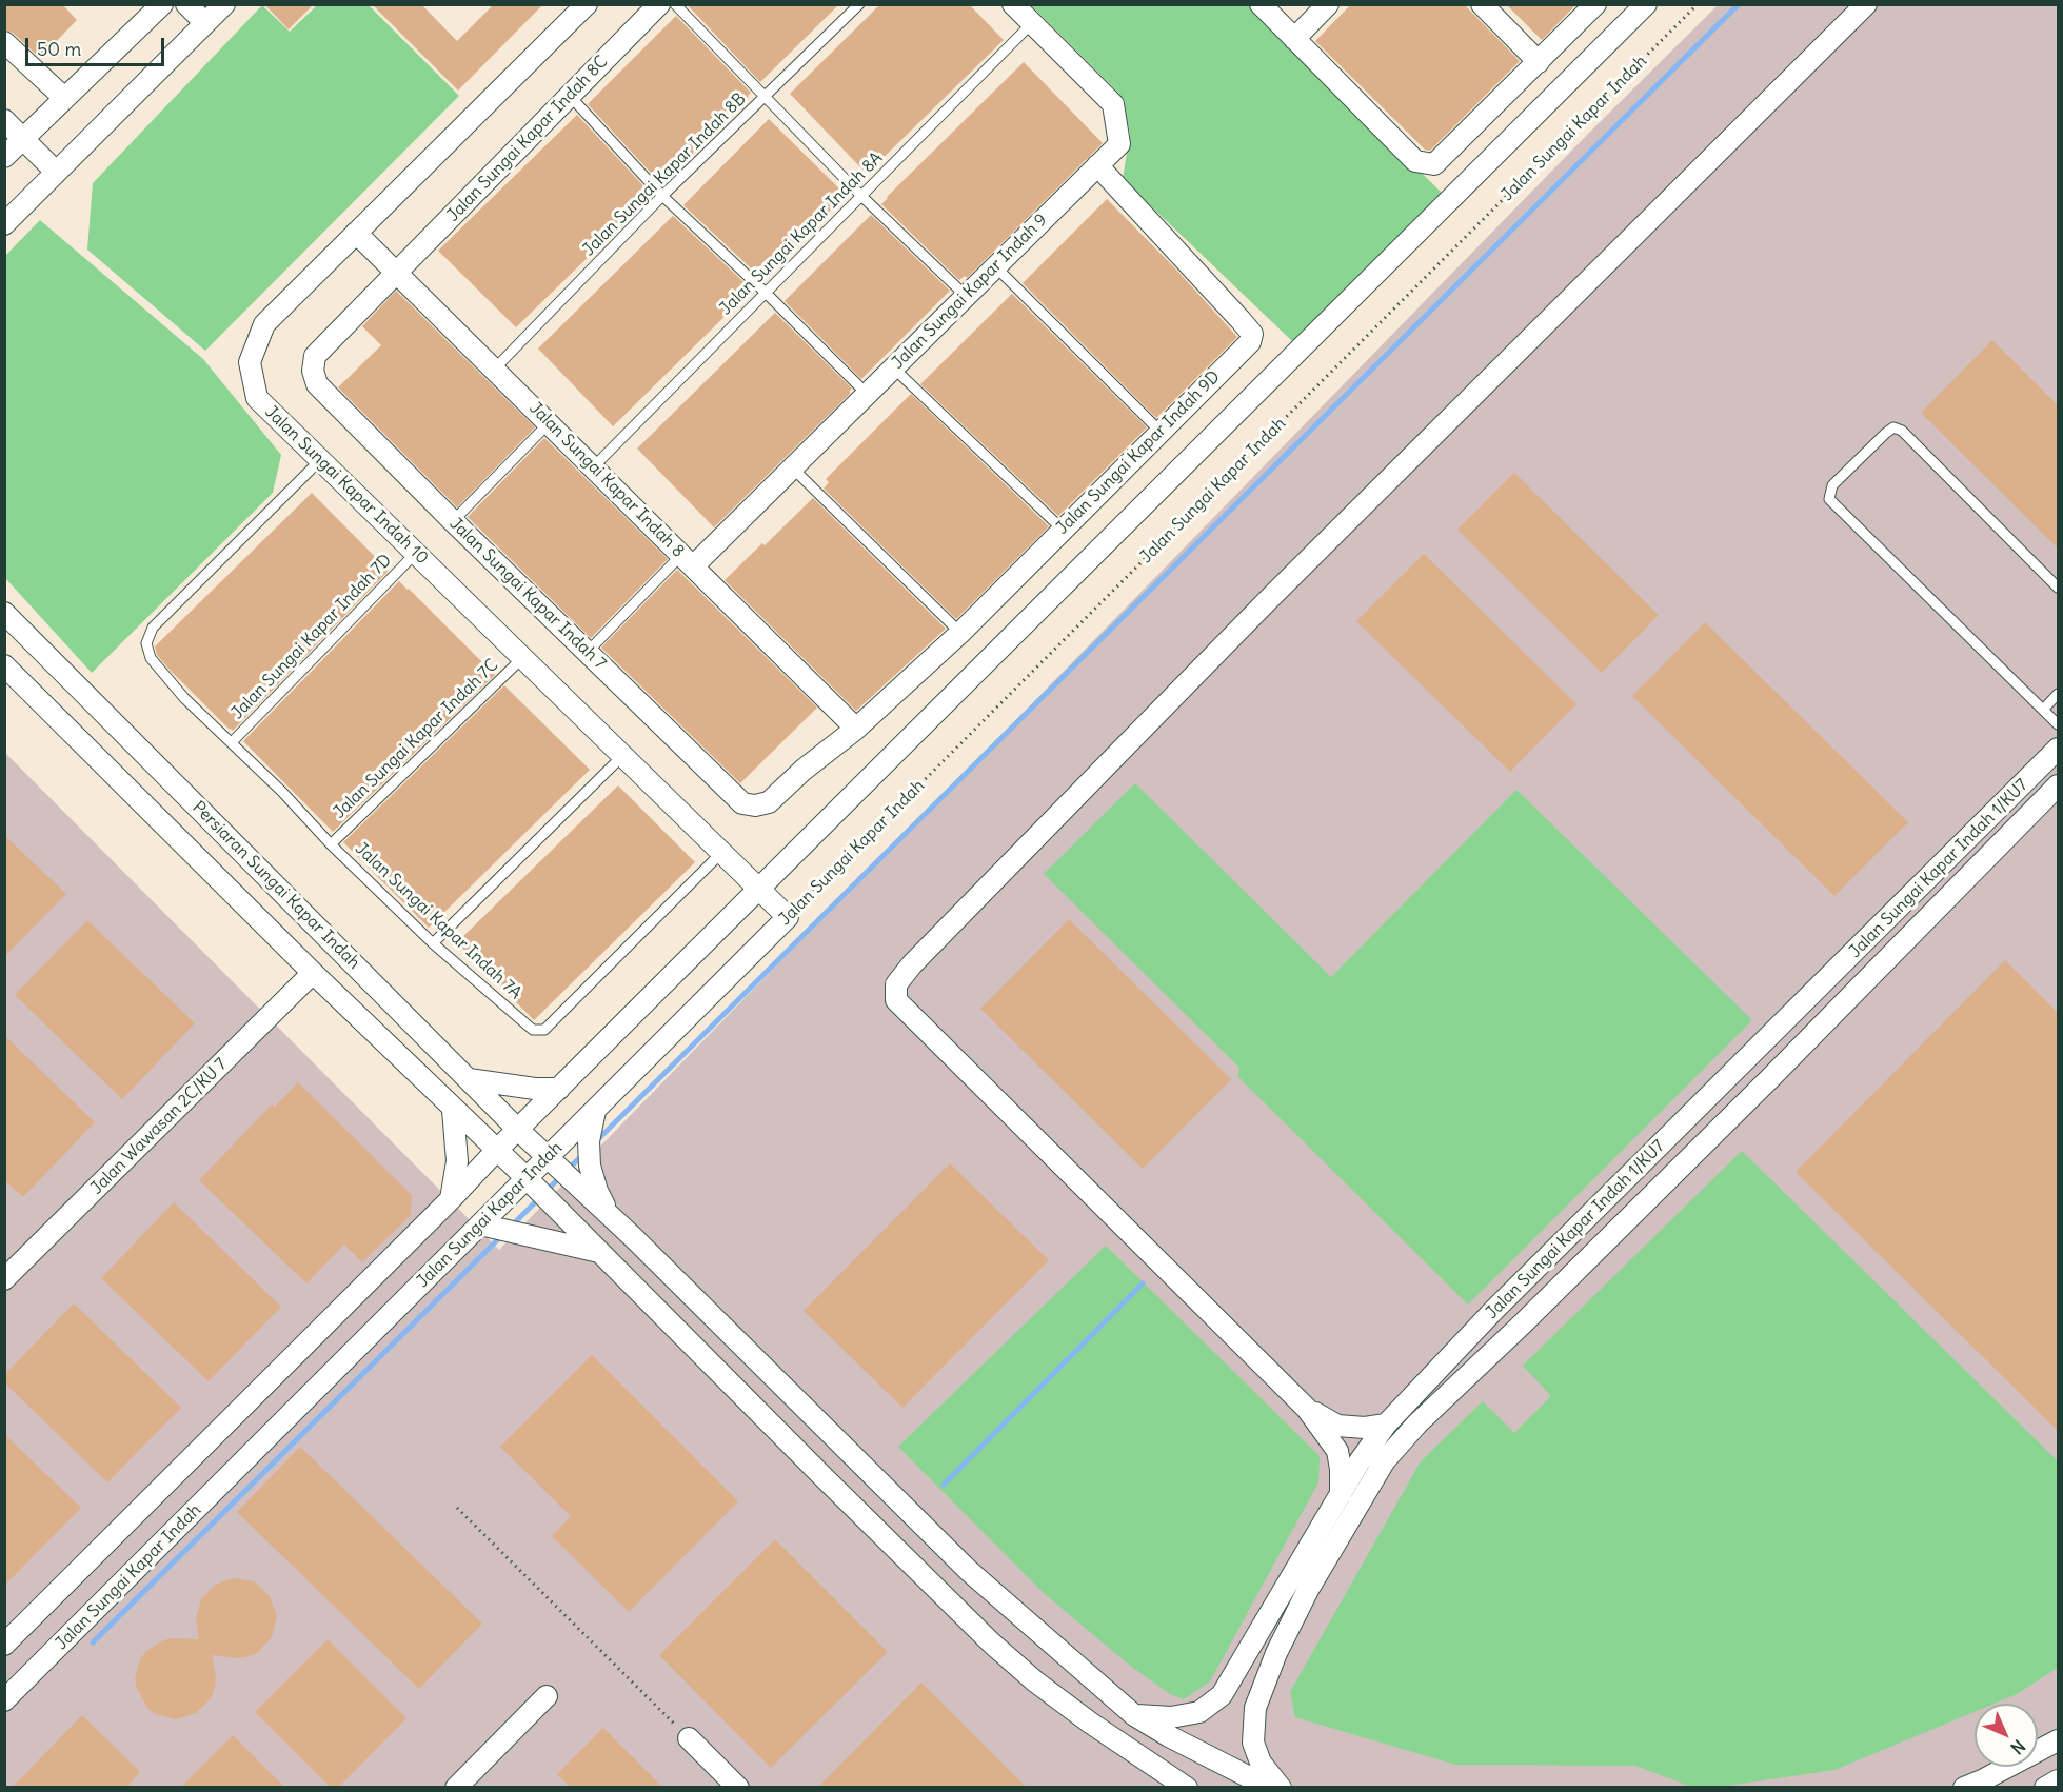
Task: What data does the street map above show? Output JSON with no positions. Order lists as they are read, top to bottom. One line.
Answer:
{"streets":{"street":["Jalan Sungai Kapar Indah","Jalan Sungai Kapar Indah 8C","Jalan Sungai Kapar Indah 9","Jalan Sungai Kapar Indah 9D","Jalan Sungai Kapar Indah 8","Jalan Sungai Kapar Indah 10","Jalan Sungai Kapar Indah 7","Jalan Sungai Kapar Indah 1/KU7","Persiaran Sungai Kapar Indah","Jalan Wawasan 2C/KU 7"],"lane":["Jalan Sungai Kapar Indah 8B","Jalan Sungai Kapar Indah 8A","Jalan Sungai Kapar Indah 7D","Jalan Sungai Kapar Indah 7C","Jalan Sungai Kapar Indah 7A"]},"crossings":[["Jalan Sungai Kapar Indah","Jalan Sungai Kapar Indah 10"],["Jalan Sungai Kapar Indah","Persiaran Sungai Kapar Indah"],["Jalan Sungai Kapar Indah 8C","Jalan Sungai Kapar Indah 8"],["Jalan Sungai Kapar Indah 8C","Jalan Sungai Kapar Indah 7"],["Jalan Sungai Kapar Indah 8B","Jalan Sungai Kapar Indah 8"],["Jalan Sungai Kapar Indah 8A","Jalan Sungai Kapar Indah 9"],["Jalan Sungai Kapar Indah 8A","Jalan Sungai Kapar Indah 8"],["Jalan Sungai Kapar Indah 9","Jalan Sungai Kapar Indah 9D"],["Jalan Sungai Kapar Indah 9","Jalan Sungai Kapar Indah 8"],["Jalan Sungai Kapar Indah 9D","Jalan Sungai Kapar Indah 8"],["Jalan Sungai Kapar Indah 9D","Jalan Sungai Kapar Indah 7"],["Jalan Sungai Kapar Indah 8","Jalan Sungai Kapar Indah 10"],["Jalan Sungai Kapar Indah 8","Jalan Sungai Kapar Indah 7"],["Jalan Sungai Kapar Indah 10","Jalan Sungai Kapar Indah 7D"],["Jalan Sungai Kapar Indah 10","Jalan Sungai Kapar Indah 7C"],["Jalan Sungai Kapar Indah 10","Jalan Sungai Kapar Indah 7A"],["Jalan Sungai Kapar Indah 7D","Jalan Sungai Kapar Indah 7A"],["Jalan Sungai Kapar Indah 7C","Jalan Sungai Kapar Indah 7A"],["Jalan Sungai Kapar Indah 1/KU7","Persiaran Sungai Kapar Indah"],["Persiaran Sungai Kapar Indah","Jalan Wawasan 2C/KU 7"]],"scale_bar":"50 m","north":"bottom right"}
